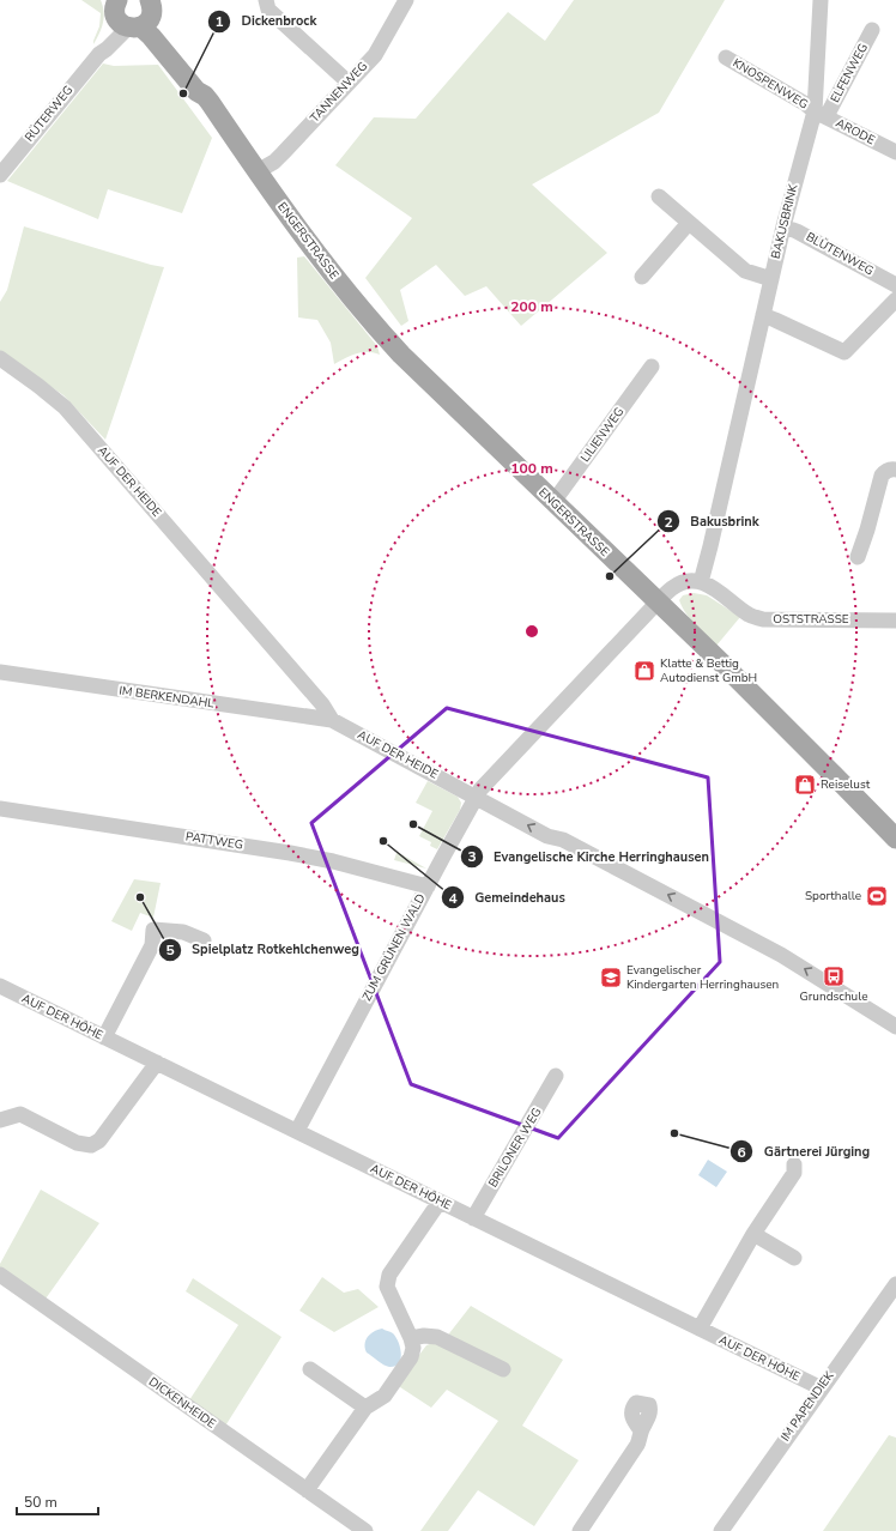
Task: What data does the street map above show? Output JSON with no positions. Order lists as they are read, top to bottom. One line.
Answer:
{"streets":{"main road":["ENGERSTRASSE"],"street":["ELFENWEG","KNOSPENWEG","TANNENWEG","RÜTERWEG","ARODE","BAKUSBRINK","BLÜTENWEG","LILIENWEG","AUF DER HEIDE","OSTSTRASSE","IM BERKENDAHL","PATTWEG","ZUM GRÜNEN WALD","AUF DER HÖHE","BRILONER WEG","DICKENHEIDE","IM PAPENDIEK"]},"crossings":[["ELFENWEG","KNOSPENWEG"],["ELFENWEG","ARODE"],["ELFENWEG","BAKUSBRINK"],["KNOSPENWEG","ARODE"],["KNOSPENWEG","BAKUSBRINK"],["TANNENWEG","ENGERSTRASSE"],["RÜTERWEG","ENGERSTRASSE"],["ARODE","BAKUSBRINK"],["BAKUSBRINK","BLÜTENWEG"],["BAKUSBRINK","OSTSTRASSE"],["ENGERSTRASSE","LILIENWEG"],["ENGERSTRASSE","ZUM GRÜNEN WALD"],["AUF DER HEIDE","IM BERKENDAHL"],["AUF DER HEIDE","ZUM GRÜNEN WALD"],["PATTWEG","ZUM GRÜNEN WALD"],["ZUM GRÜNEN WALD","AUF DER HÖHE"],["AUF DER HÖHE","BRILONER WEG"],["AUF DER HÖHE","IM PAPENDIEK"]],"one_way":["AUF DER HEIDE"],"places":{"other":["Dickenbrock","Bakusbrink","Evangelische Kirche Herringhausen","Gemeindehaus","Spielplatz Rotkehlchenweg","Gärtnerei Jürging"],"shop":["Klatte & Bettig Autodienst GmbH","Reiselust"],"sports":["Sporthalle"],"bus stop":["Grundschule"],"school or university":["Evangelischer Kindergarten Herringhausen"]},"scale_bar":"50 m","rings":["200 m","100 m"]}
